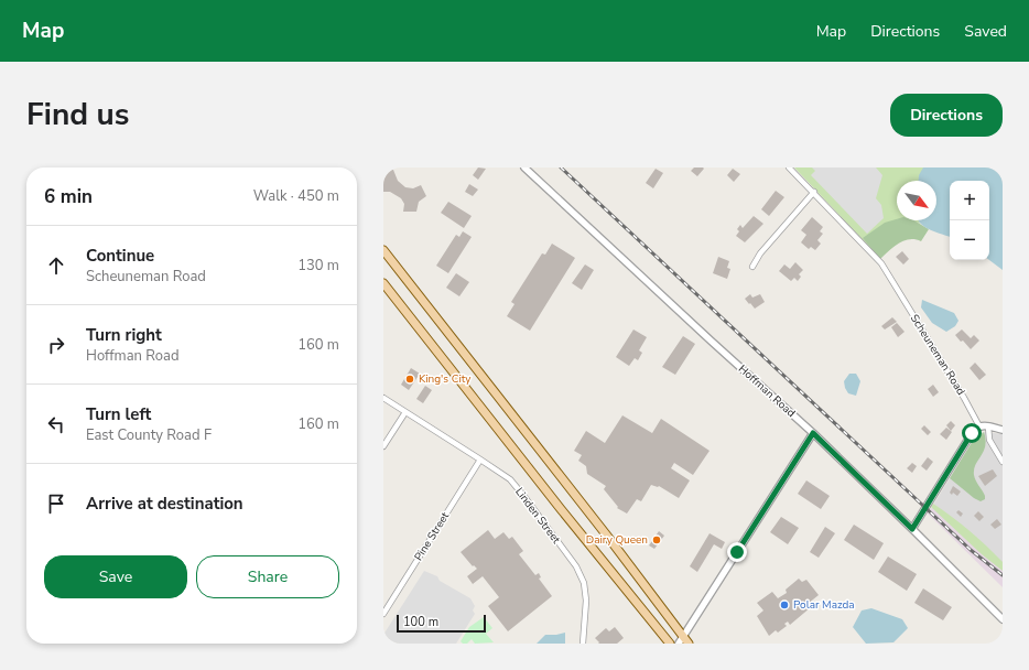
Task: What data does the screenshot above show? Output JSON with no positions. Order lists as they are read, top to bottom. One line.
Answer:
{"streets":{"street":["Scheuneman Road","Hoffman Road","Linden Street","Pine Street"]},"crossings":[["Linden Street","Pine Street"]],"places":["King's City","Dairy Queen","Polar Mazda"],"scale_bar":"100 m","north":"bottom right","page":{"header":"Map","nav":["Map","Directions","Saved"],"title":"Find us","buttons":["Directions",["Save","Share"]],"heading":["6 min","Walk · 450 m"],"map_buttons":["+","−"],"list":[["Continue","Scheuneman Road","130 m"],["Turn right","Hoffman Road","160 m"],["Turn left","East County Road F","160 m"],"Arrive at destination"],"scale":"100 m"}}
